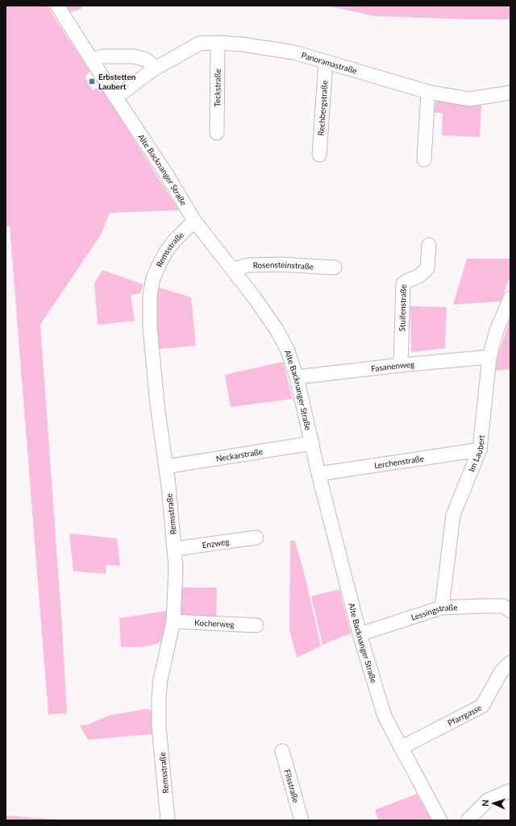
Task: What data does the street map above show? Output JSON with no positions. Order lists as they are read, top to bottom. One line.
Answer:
{"streets":{"street":["Panoramastraße","Teckstraße","Rechbergstraße","Alte Backnanger Straße","Remsstraße","Rosensteinstraße","Stuifenstraße","Fasanenweg","Im Laubert","Neckarstraße","Lerchenstraße","Enzweg","Lessingstraße","Kocherweg","Pfarrgasse","Filsstraße"]},"crossings":[["Panoramastraße","Teckstraße"],["Panoramastraße","Rechbergstraße"],["Panoramastraße","Alte Backnanger Straße"],["Alte Backnanger Straße","Remsstraße"],["Alte Backnanger Straße","Rosensteinstraße"],["Alte Backnanger Straße","Fasanenweg"],["Alte Backnanger Straße","Neckarstraße"],["Alte Backnanger Straße","Lerchenstraße"],["Alte Backnanger Straße","Lessingstraße"],["Alte Backnanger Straße","Pfarrgasse"],["Remsstraße","Neckarstraße"],["Remsstraße","Enzweg"],["Remsstraße","Kocherweg"],["Stuifenstraße","Fasanenweg"],["Fasanenweg","Im Laubert"],["Im Laubert","Lerchenstraße"],["Im Laubert","Lessingstraße"]],"places":{"transit":["Erbstetten Laubert"]},"north":"left"}
